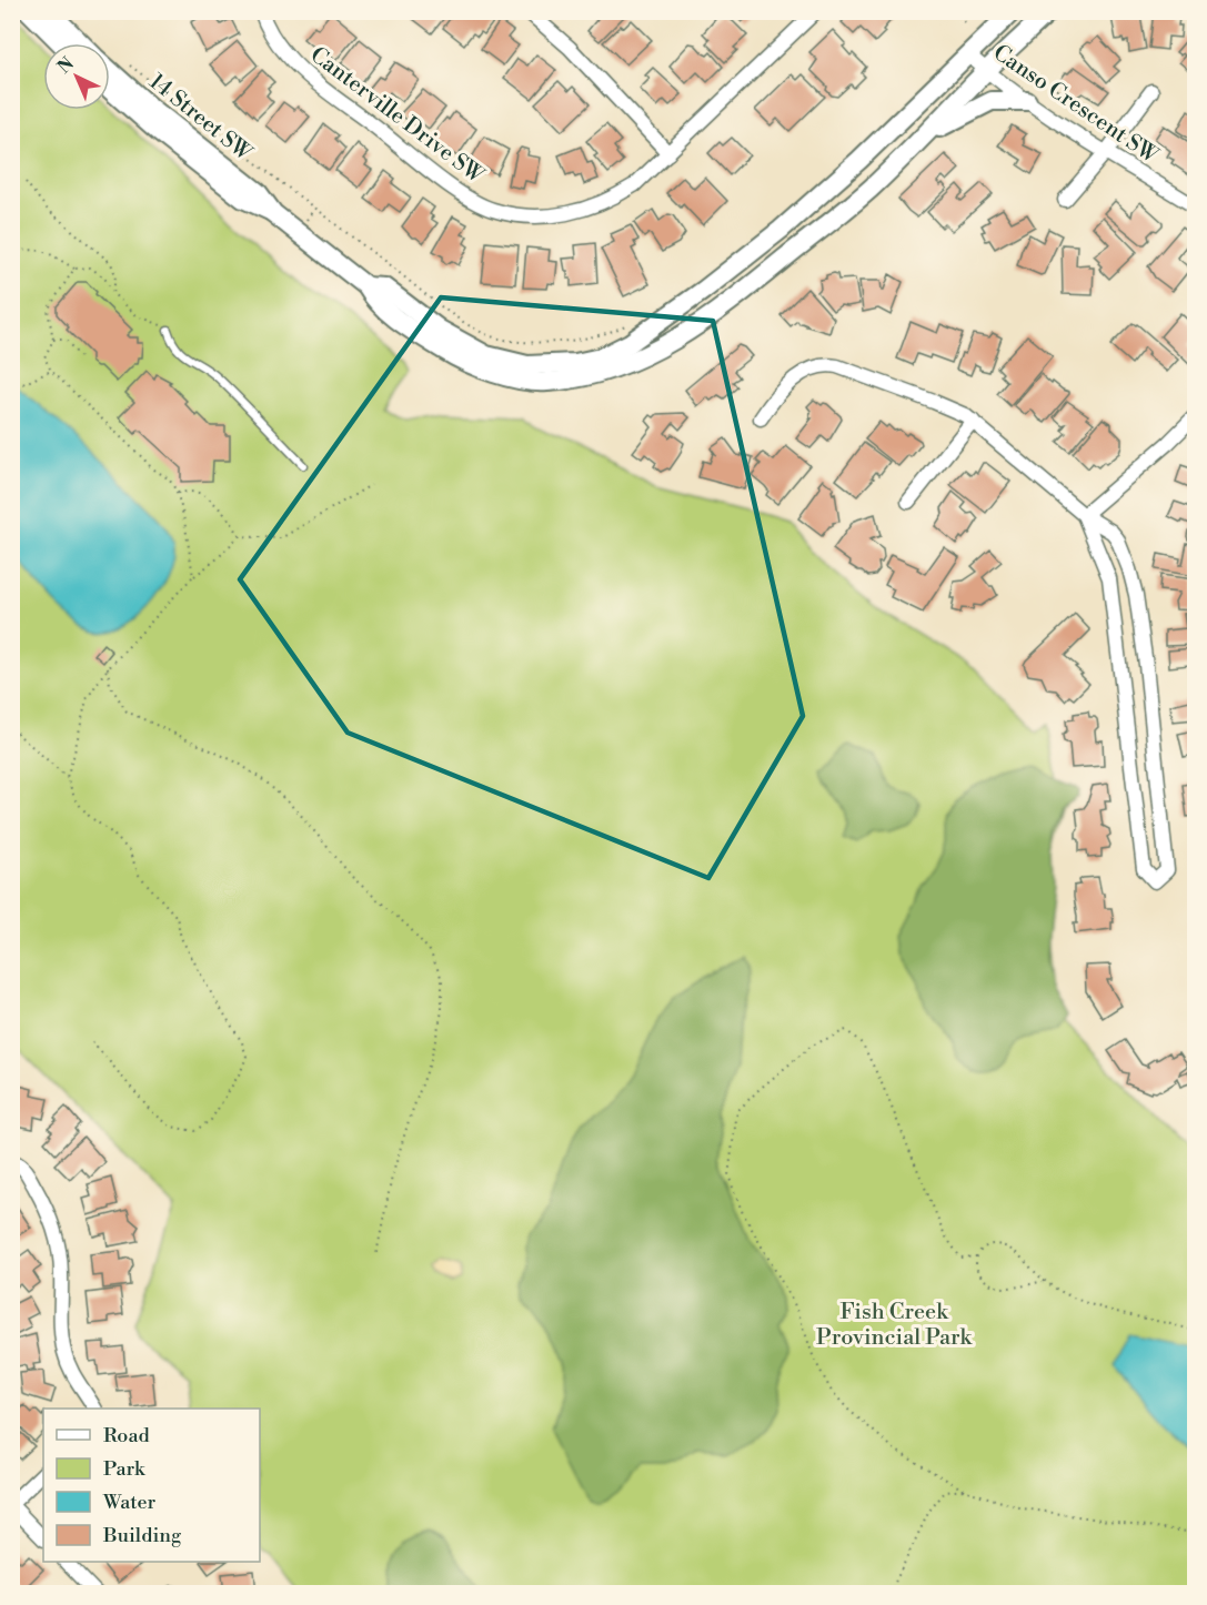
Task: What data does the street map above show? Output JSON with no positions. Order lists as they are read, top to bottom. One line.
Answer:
{"streets":{"main road":["14 Street SW"],"street":["Canso Crescent SW","Canterville Drive SW"]},"parks":["Fish Creek Provincial Park"],"legend":["Road","Park","Water","Building"],"north":"top left"}
